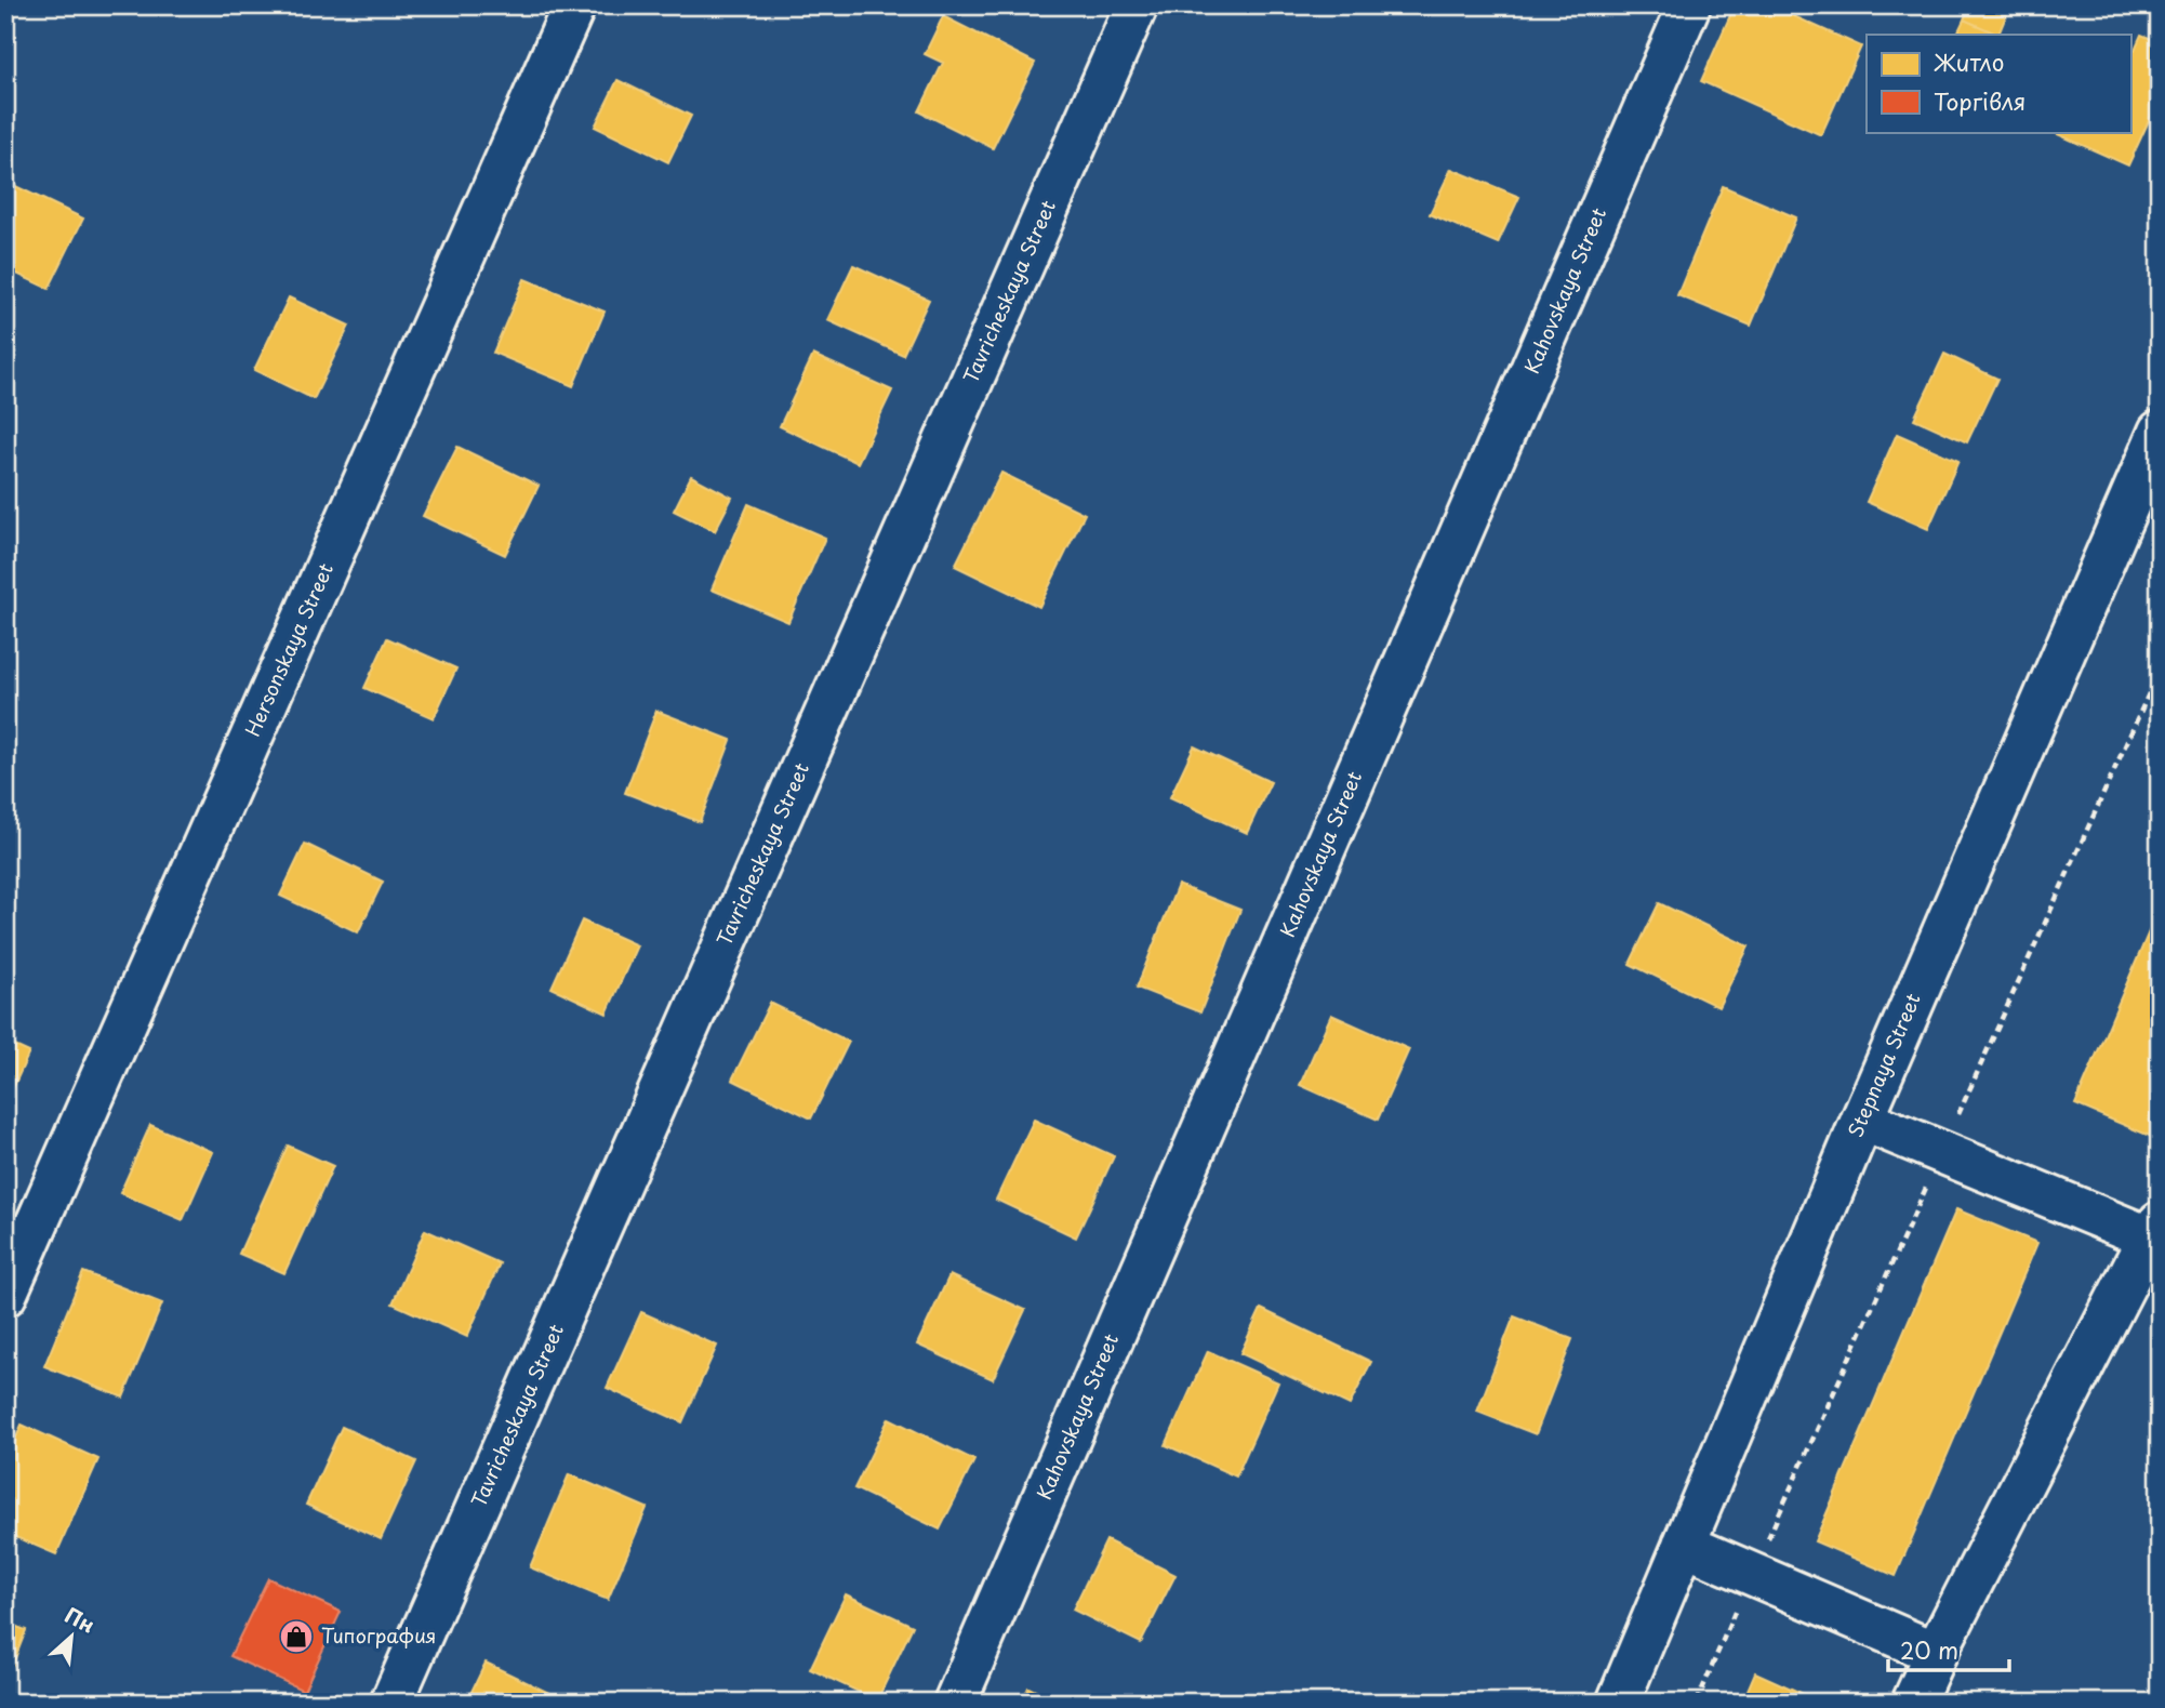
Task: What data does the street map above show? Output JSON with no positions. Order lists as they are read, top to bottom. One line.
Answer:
{"streets":{"street":["Kahovskaya Street","Tavricheskaya Street","Hersonskaya Street","Stepnaya Street"]},"places":{"shop":["Типография"]},"legend":["Житло","Торгівля"],"scale_bar":"20 m","north":"top right"}
